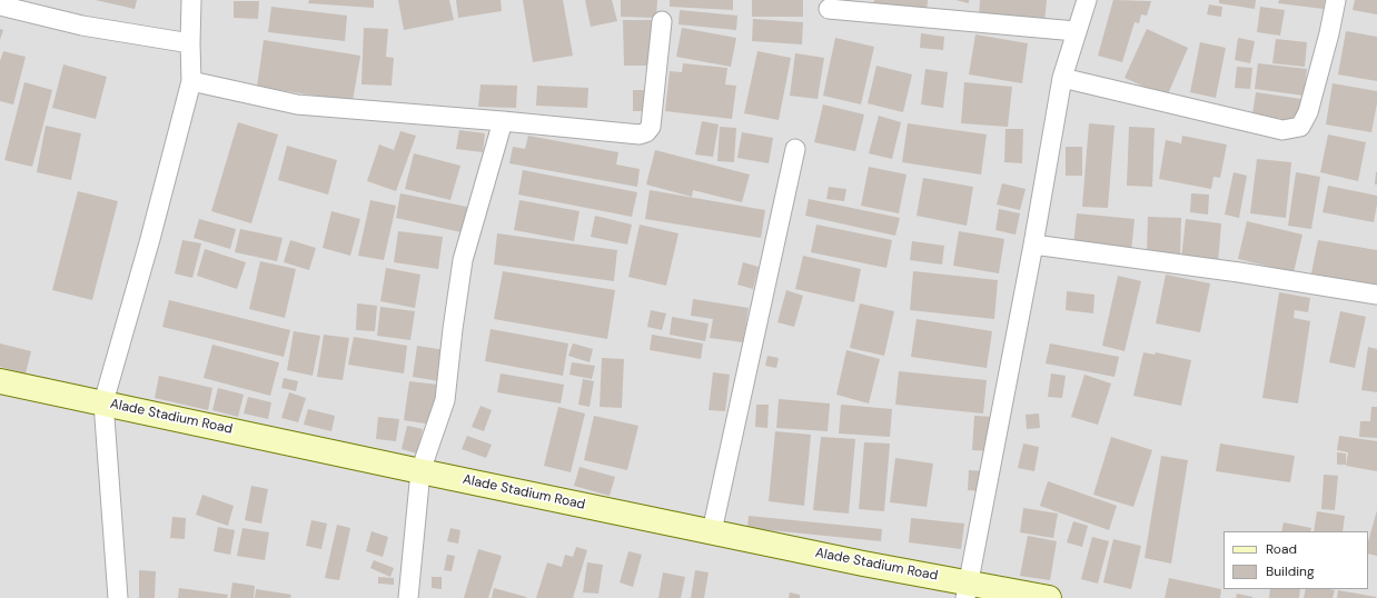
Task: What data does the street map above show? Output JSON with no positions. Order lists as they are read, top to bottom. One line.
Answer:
{"streets":{"street":["Alade Stadium Road"]},"legend":["Road","Building"]}
